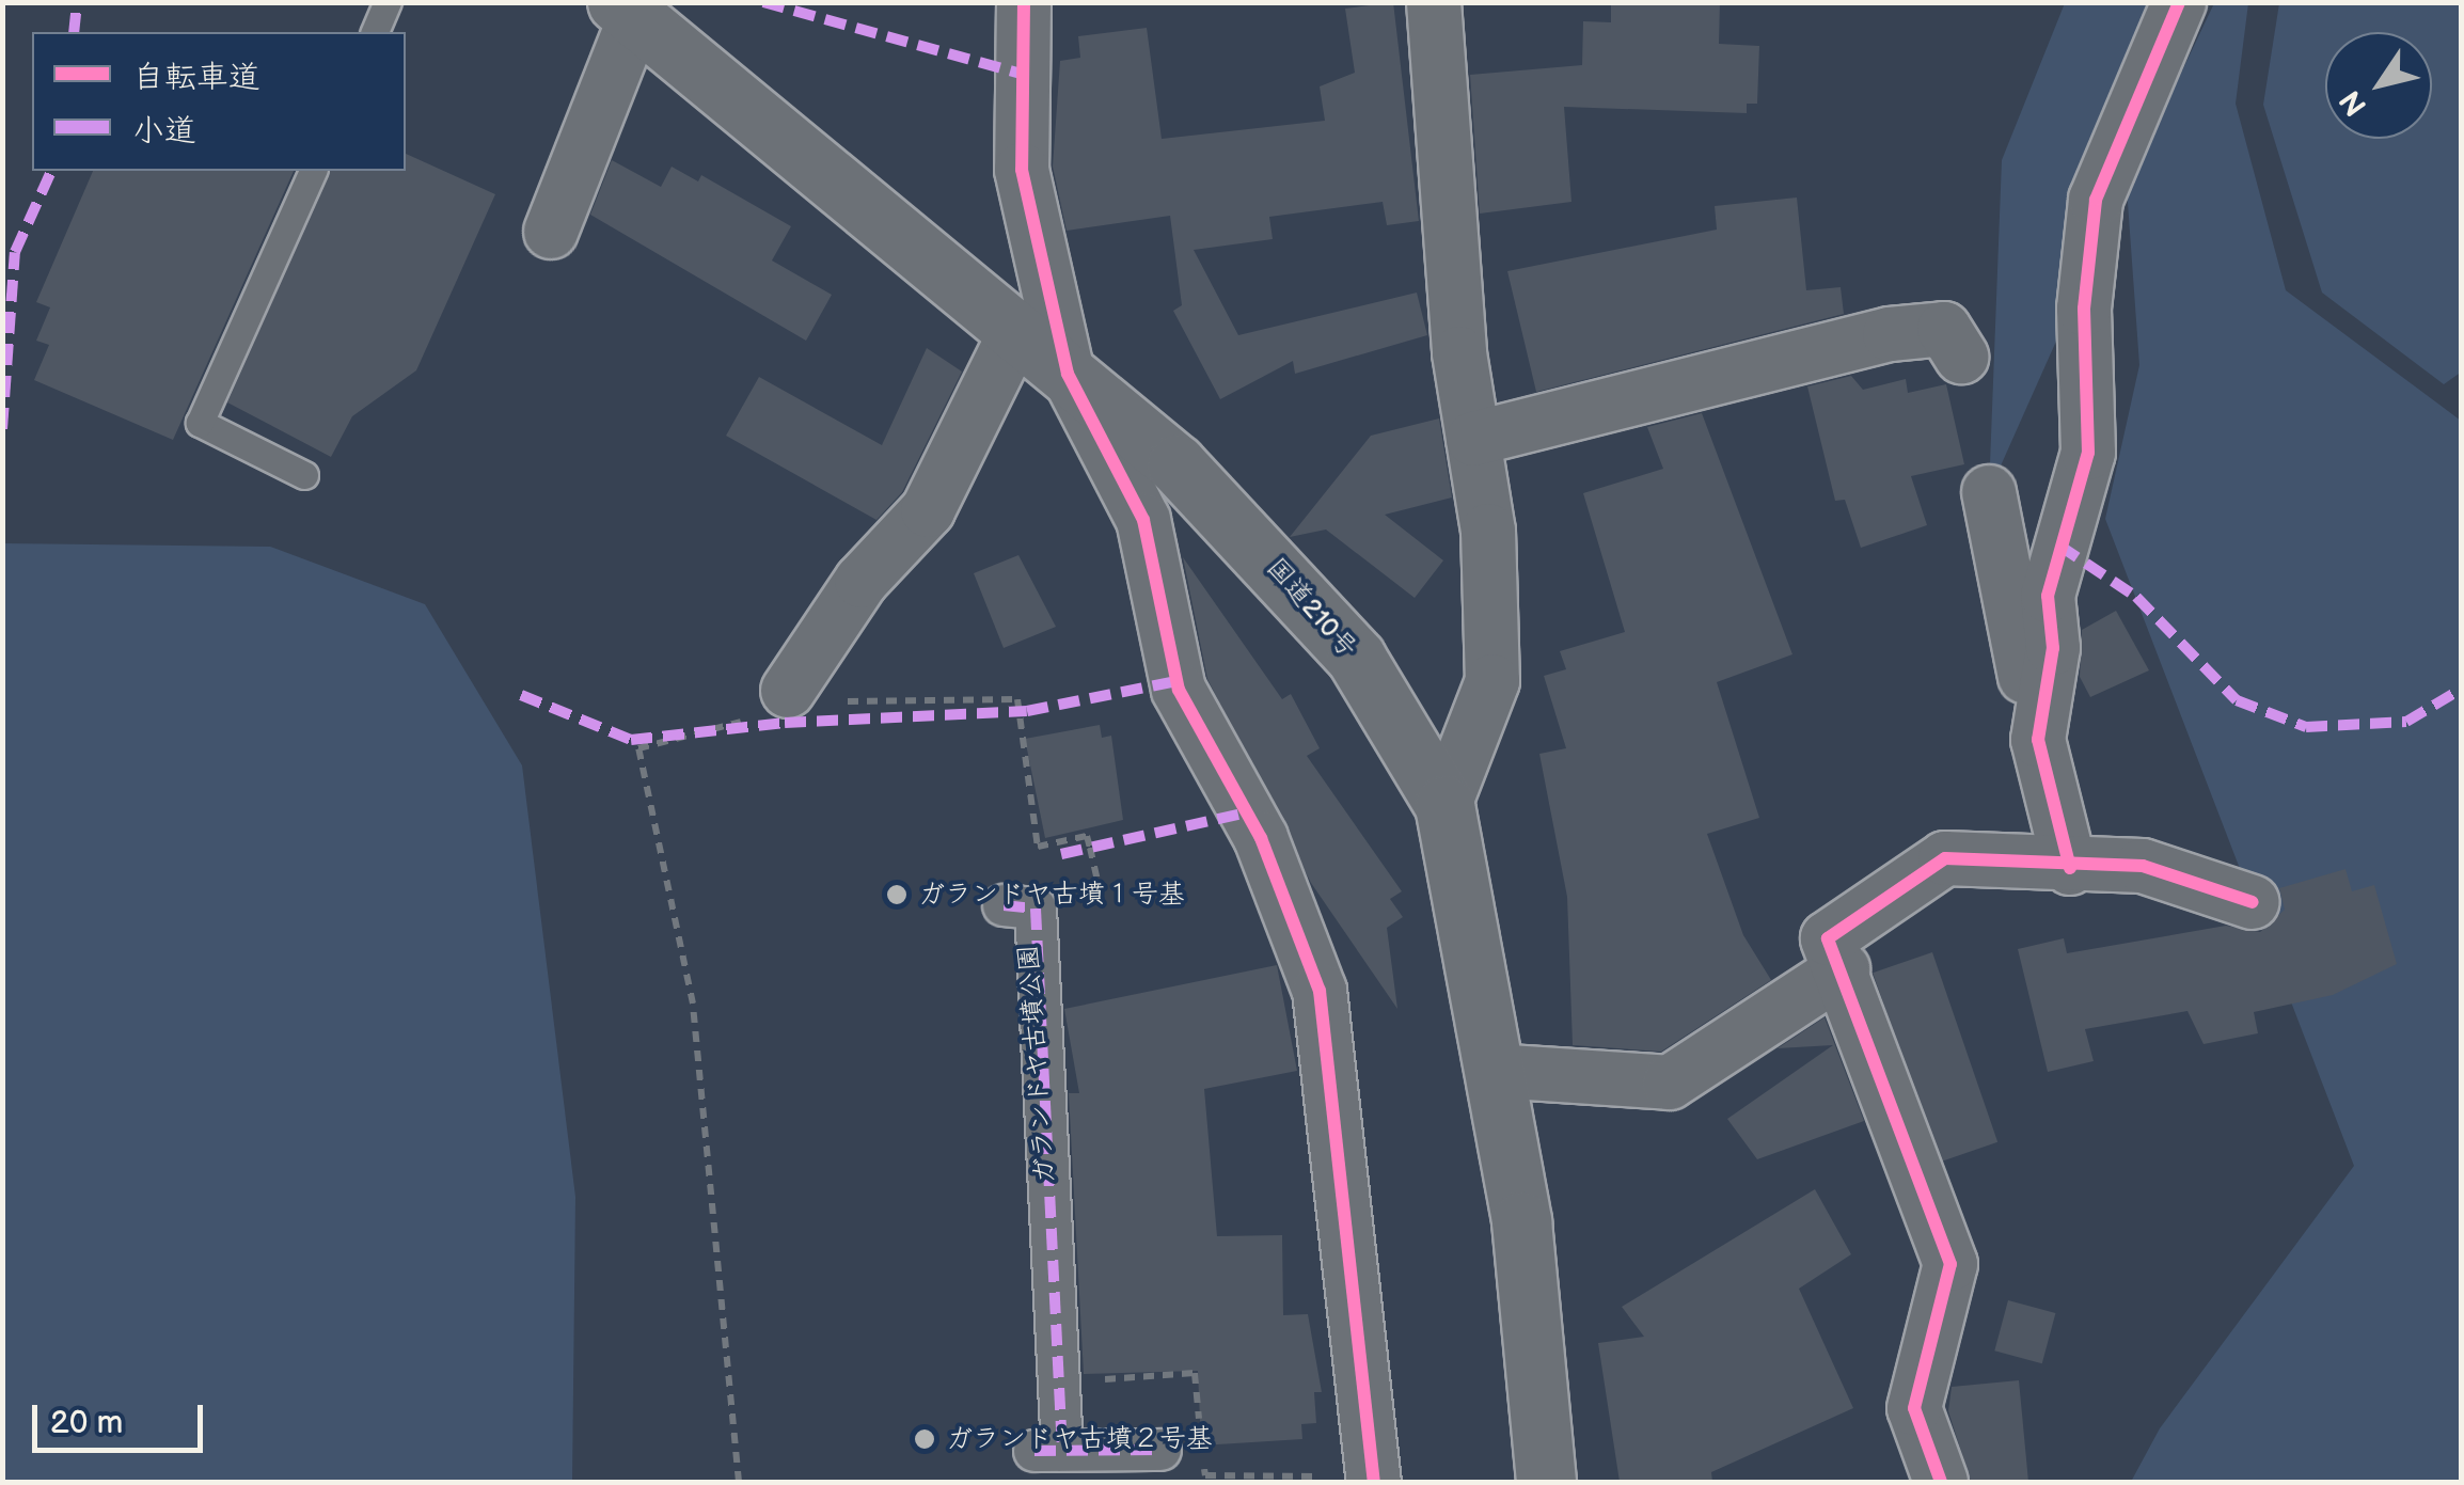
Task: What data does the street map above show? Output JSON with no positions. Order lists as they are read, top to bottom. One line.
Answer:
{"streets":{"highway":["国道210号"]},"places":["ガランドヤ古墳１号基","ガランドヤ古墳２号基"],"legend":["自転車道","小道"],"scale_bar":"20 m","north":"bottom left"}
